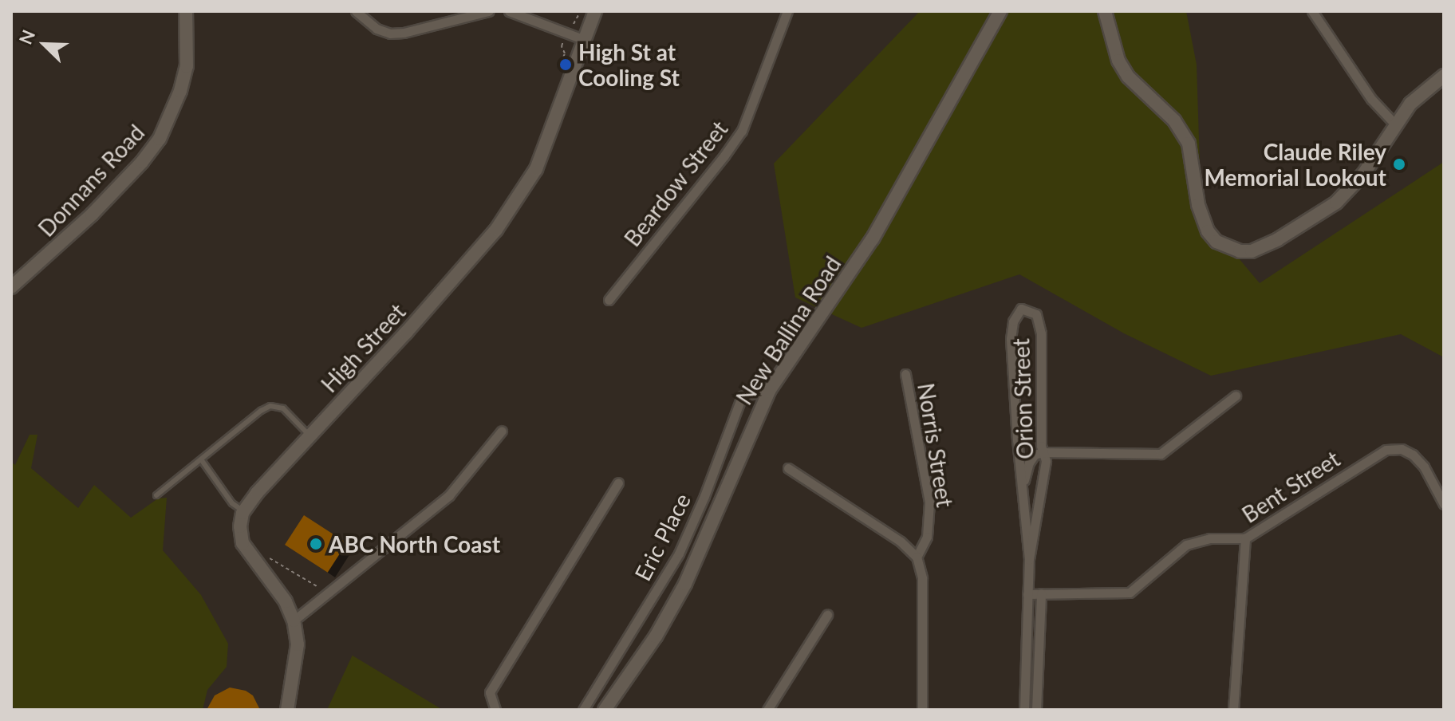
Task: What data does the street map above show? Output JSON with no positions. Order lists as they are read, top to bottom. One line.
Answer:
{"streets":{"street":["Donnans Road","Beardow Street","New Ballina Road","High Street","Orion Street","Norris Street","Bent Street","Eric Place"]},"crossings":[["New Ballina Road","Eric Place"],["Orion Street","Bent Street"]],"places":["High St at Cooling St","Claude Riley Memorial Lookout","ABC North Coast"],"north":"top left"}
